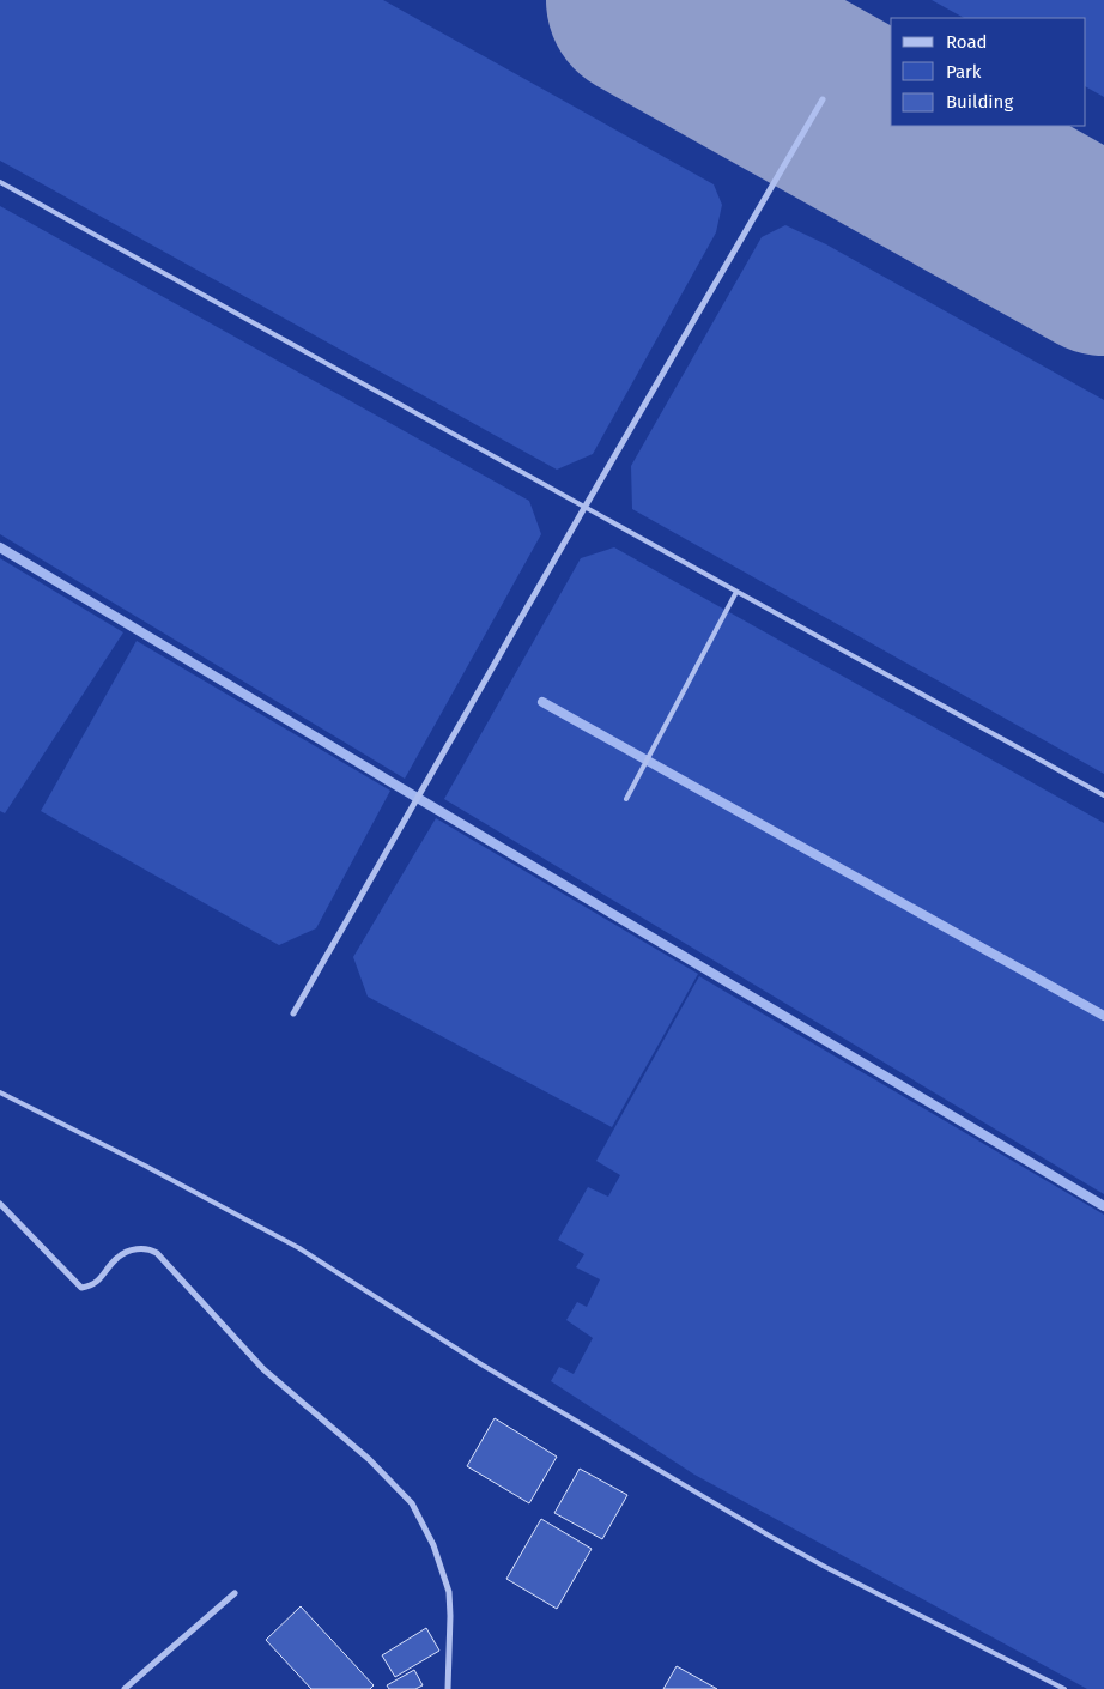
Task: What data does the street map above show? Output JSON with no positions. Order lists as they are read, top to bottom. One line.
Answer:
{"legend":["Road","Park","Building"]}
